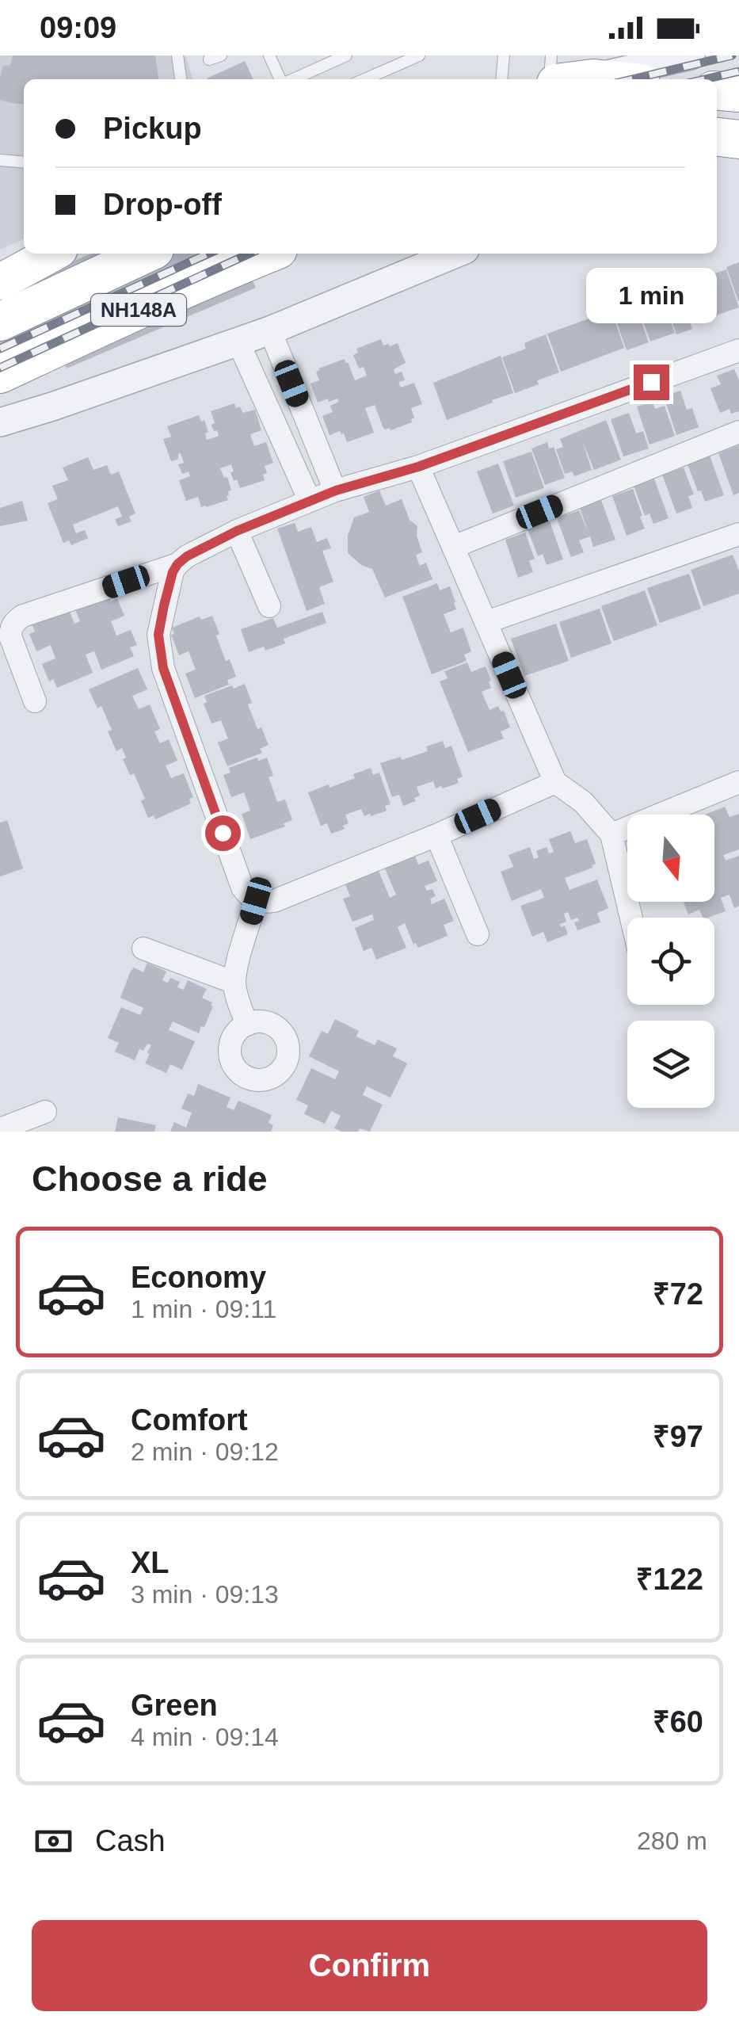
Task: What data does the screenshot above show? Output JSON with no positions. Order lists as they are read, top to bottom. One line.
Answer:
{"streets":{"highway":["NH148A"]},"north":"bottom","page":{"status":"09:09","banner":["Pickup","Drop-off"],"bubble":"1 min","heading":"Choose a ride","list":[{"name":"Economy","note":"1 min · 09:11","value":"₹72"},{"name":"Comfort","note":"2 min · 09:12","value":"₹97"},{"name":"XL","note":"3 min · 09:13","value":"₹122"},{"name":"Green","note":"4 min · 09:14","value":"₹60"}],"pay":["Cash","280 m"],"buttons":"Confirm"}}
